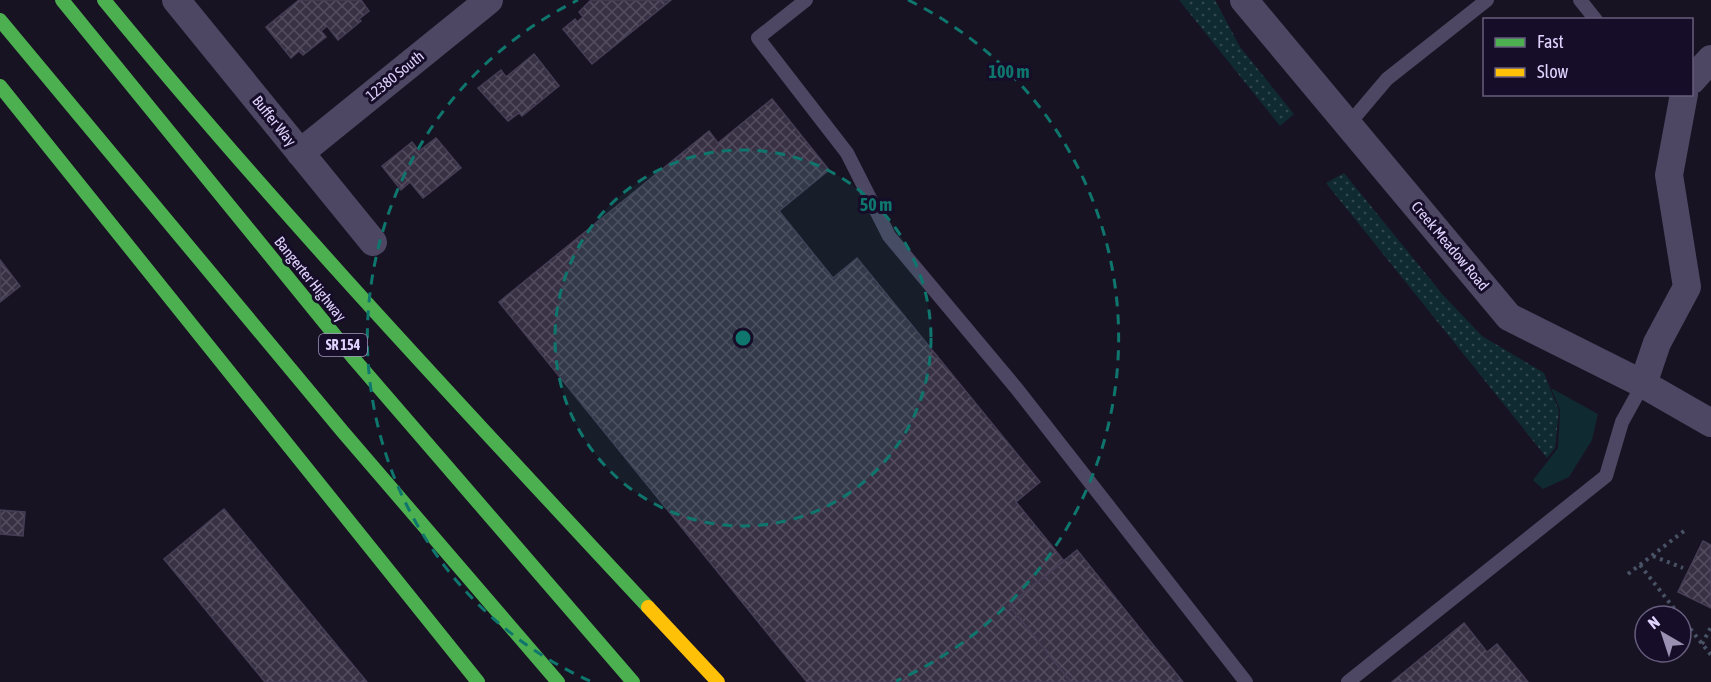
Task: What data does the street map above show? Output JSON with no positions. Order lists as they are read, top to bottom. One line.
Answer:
{"streets":{"highway":["Bangerter Highway","SR 154"],"street":["12380 South","Buffer Way","Creek Meadow Road"]},"crossings":[["12380 South","Buffer Way"]],"legend":["Fast","Slow"],"north":"top left","rings":["100 m","50 m"]}
